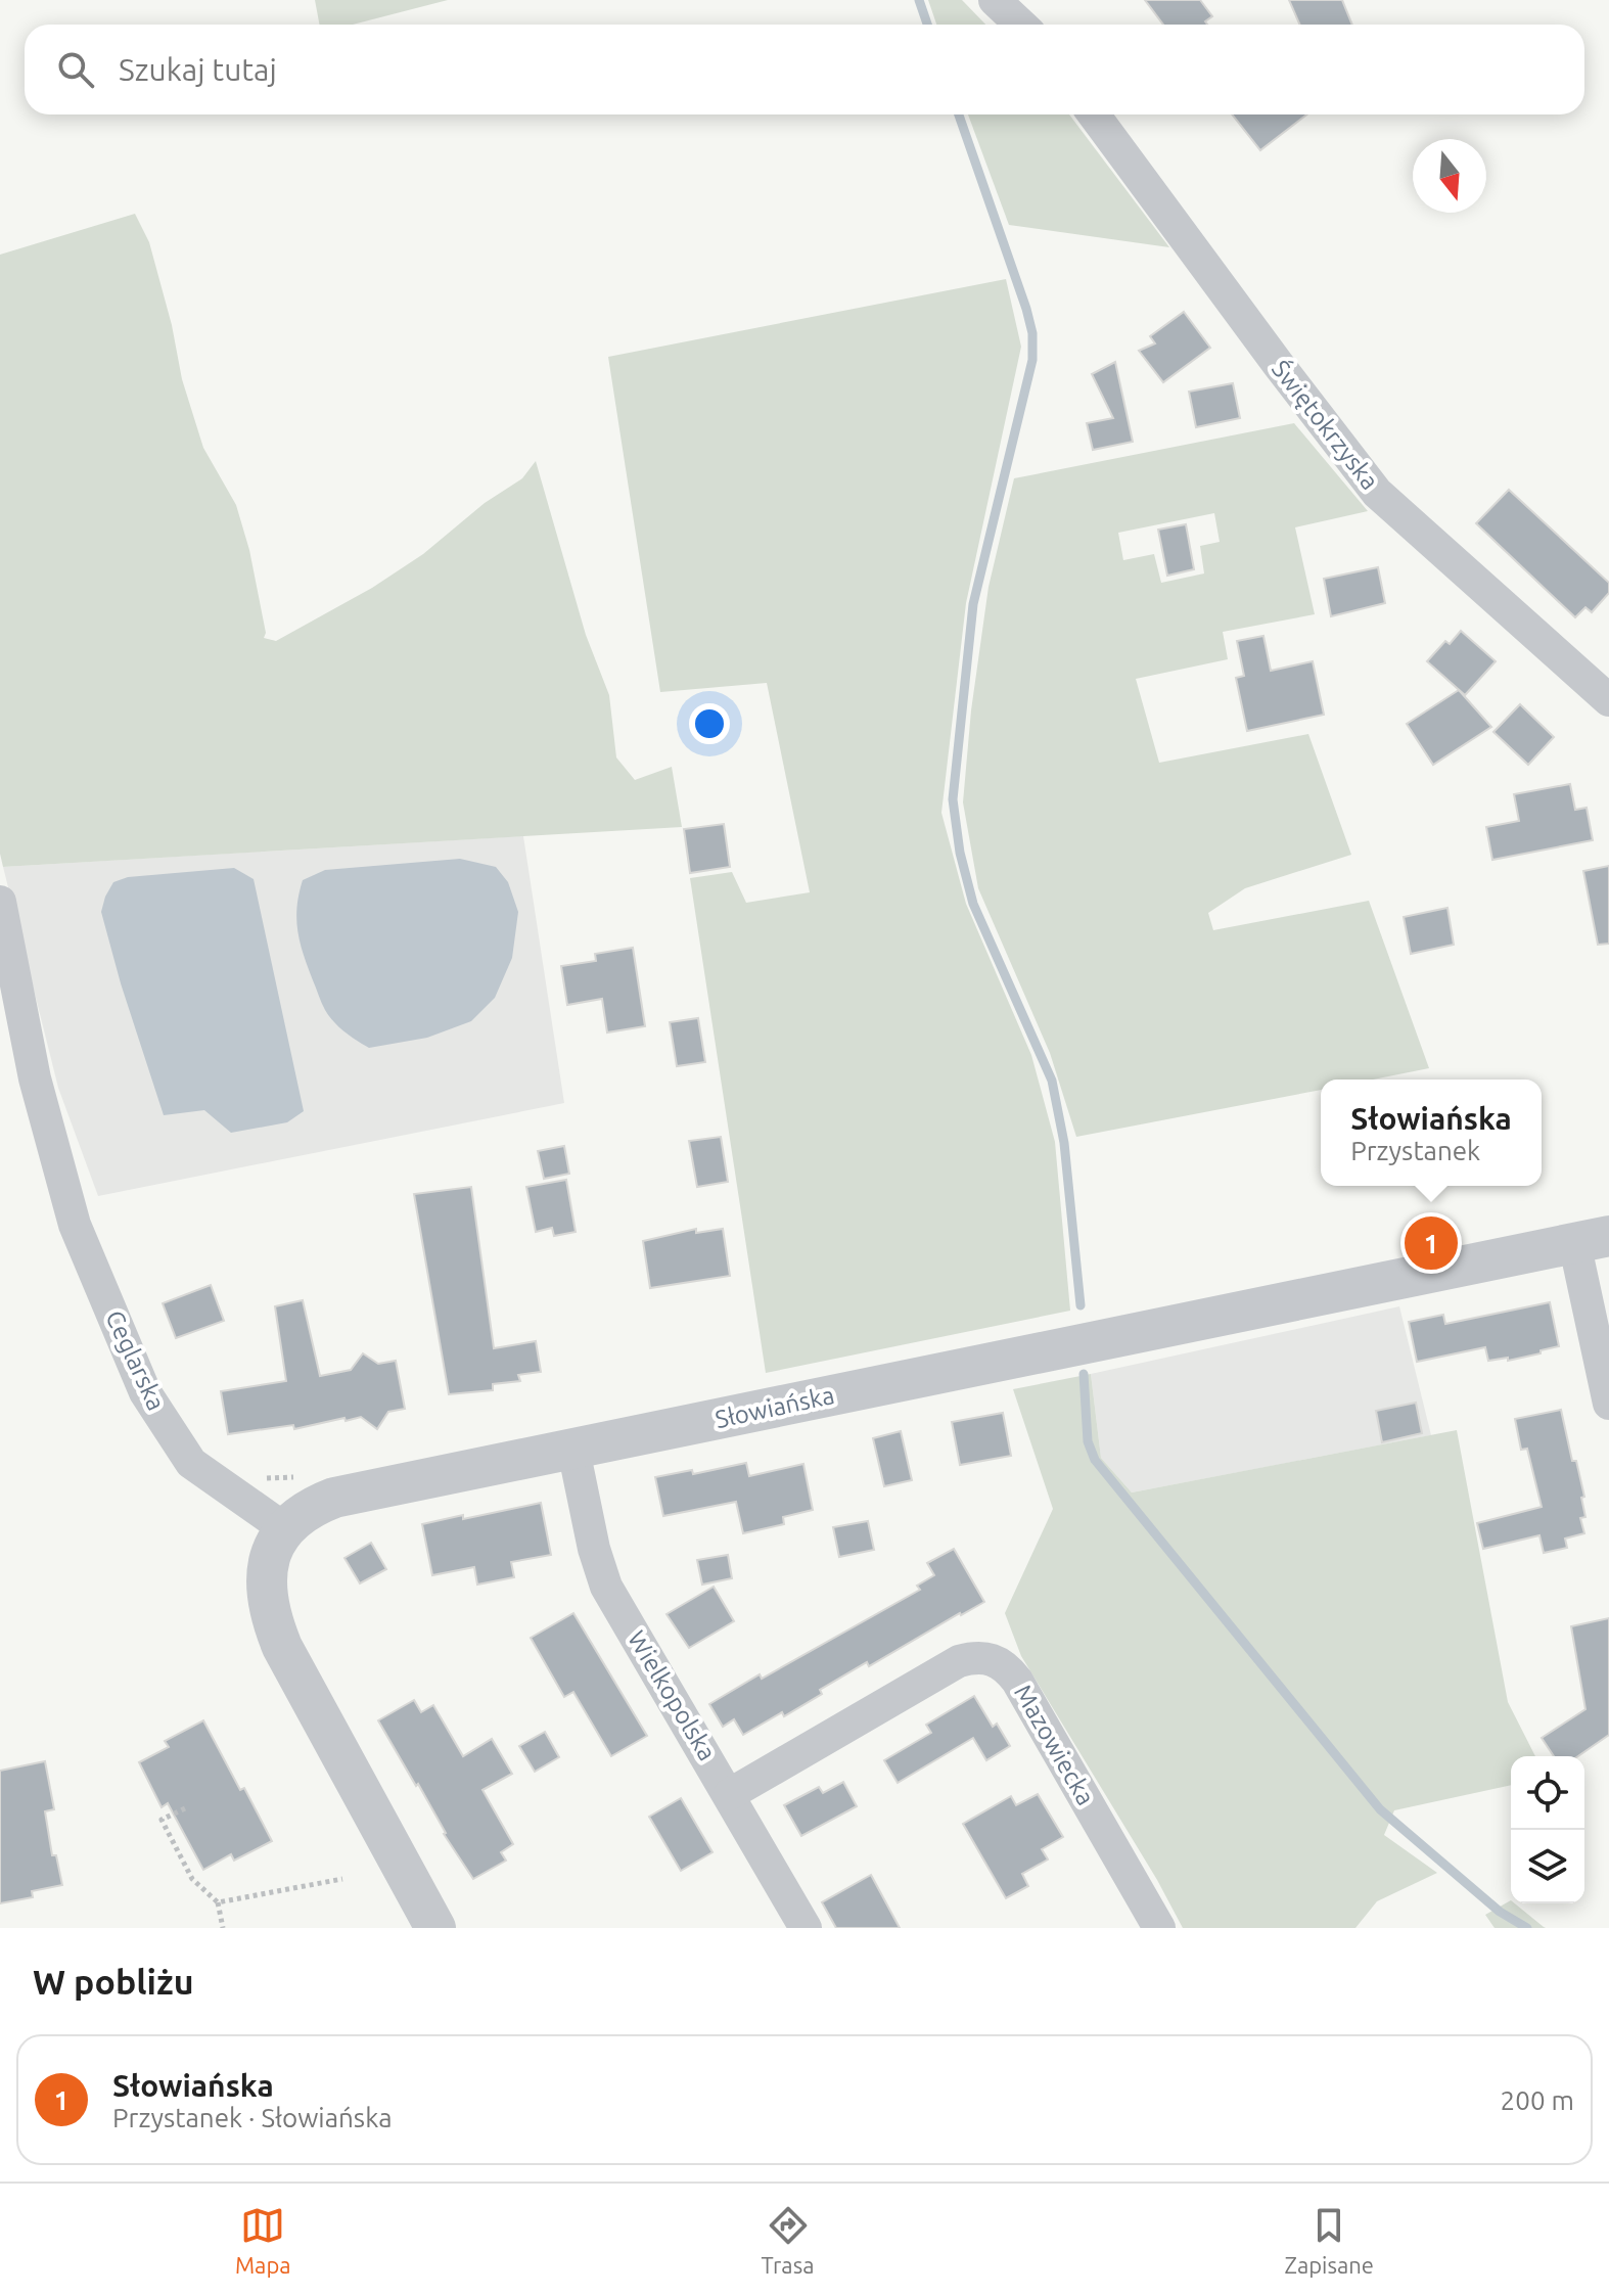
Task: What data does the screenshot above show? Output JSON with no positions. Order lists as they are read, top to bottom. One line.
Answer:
{"streets":{"street":["Świętokrzyska","Ceglarska","Słowiańska","Wielkopolska","Mazowiecka"]},"crossings":[["Ceglarska","Słowiańska"],["Słowiańska","Wielkopolska"],["Wielkopolska","Mazowiecka"]],"north":"bottom","page":{"search":"Szukaj tutaj","popup":["Słowiańska","Przystanek"],"pins":"1","heading":"W pobliżu","list":[{"mark":"1","name":"Słowiańska","note":"Przystanek · Słowiańska","value":"200 m"}],"nav":["Mapa","Trasa","Zapisane"]}}
